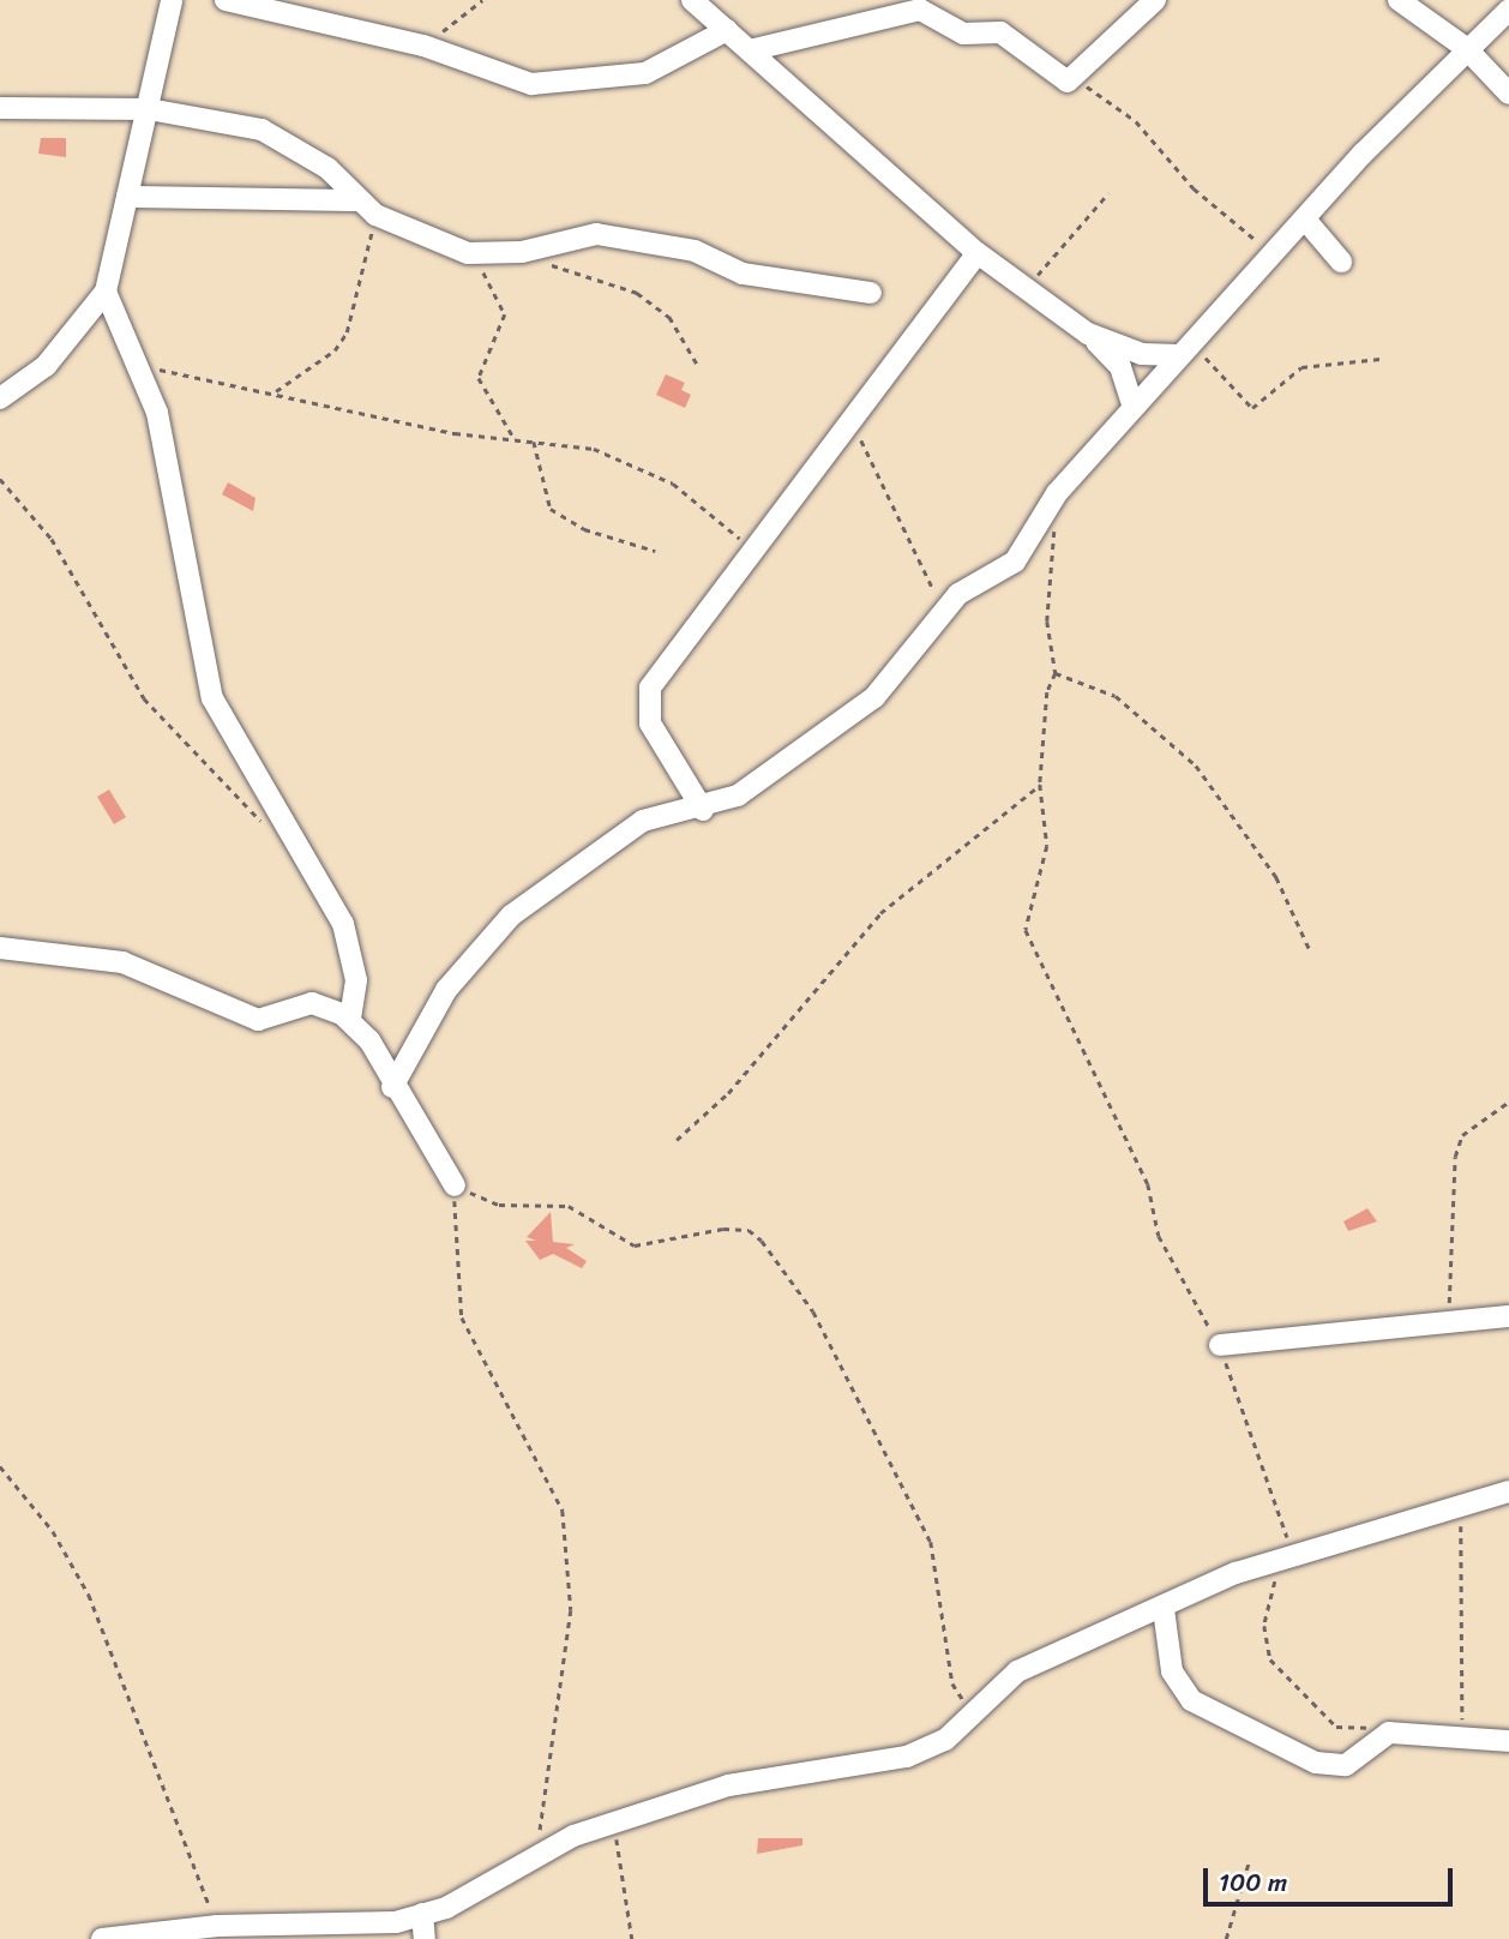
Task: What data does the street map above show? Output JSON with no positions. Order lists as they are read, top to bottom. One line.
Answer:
{"scale_bar":"100 m"}
